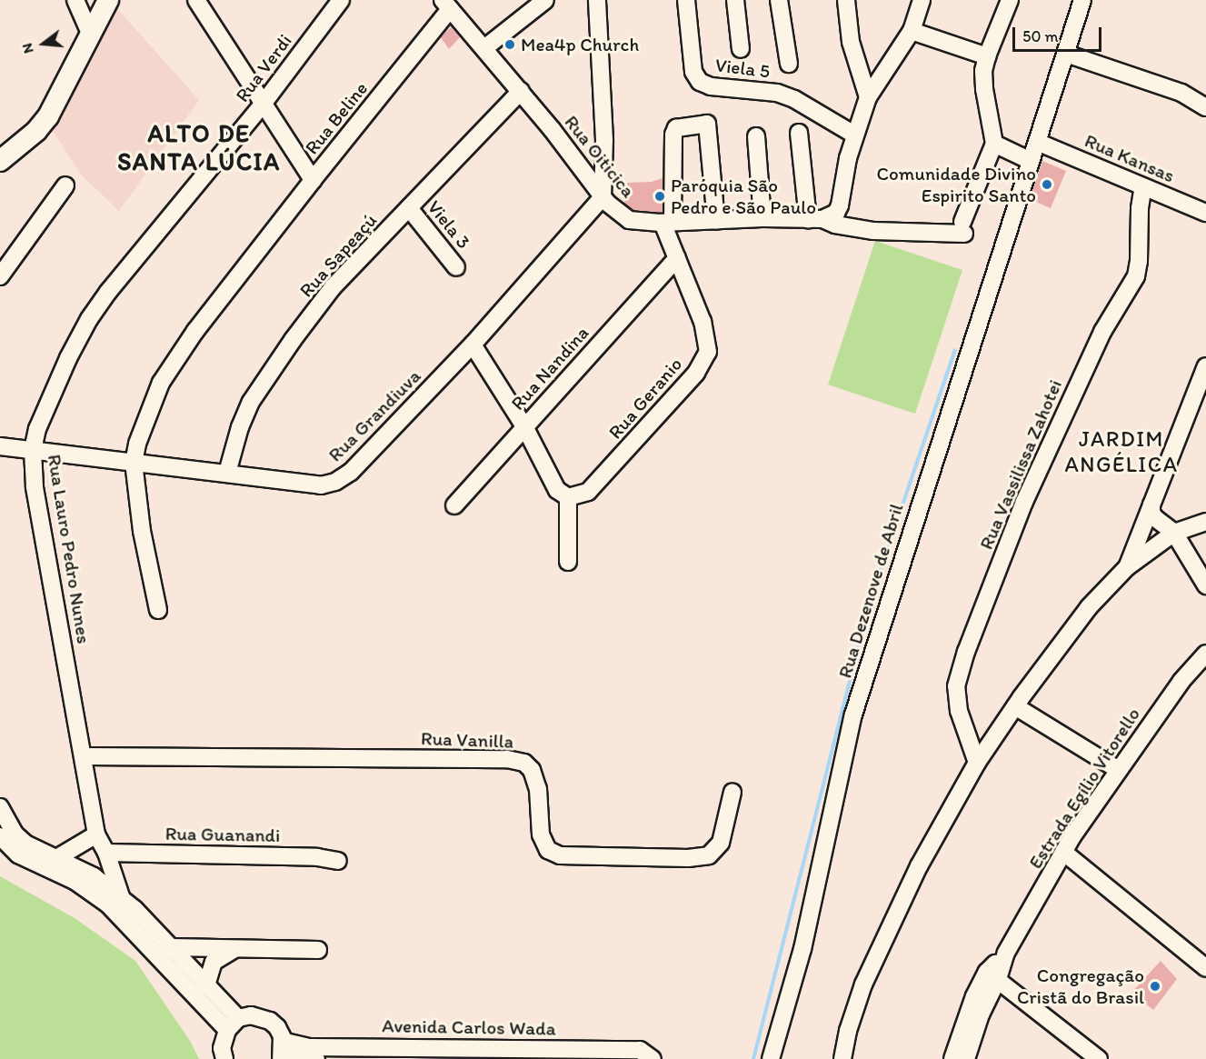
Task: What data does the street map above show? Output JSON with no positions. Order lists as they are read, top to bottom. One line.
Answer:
{"streets":{"street":["Rua Verdi","Viela 5","Rua Beline","Rua Oiticica","Rua Kansas","Viela 3","Rua Sapeaçú","Rua Nandina","Rua Geranio","Rua Grandiuva","Rua Vassilissa Zahotei","Rua Lauro Pedro Nunes","Rua Dezenove de Abril","Rua Vanilla","Estrada Egílio Vitorello","Rua Guanandi","Avenida Carlos Wada"]},"crossings":[["Rua Verdi","Rua Lauro Pedro Nunes"],["Rua Beline","Rua Oiticica"],["Rua Beline","Rua Grandiuva"],["Rua Oiticica","Rua Sapeaçú"],["Rua Oiticica","Rua Geranio"],["Rua Oiticica","Rua Grandiuva"],["Rua Kansas","Rua Vassilissa Zahotei"],["Rua Kansas","Rua Dezenove de Abril"],["Viela 3","Rua Sapeaçú"],["Rua Sapeaçú","Rua Grandiuva"],["Rua Nandina","Rua Geranio"],["Rua Grandiuva","Rua Lauro Pedro Nunes"],["Rua Lauro Pedro Nunes","Rua Vanilla"],["Rua Lauro Pedro Nunes","Rua Guanandi"]],"districts":["ALTO DE SANTA LÚCIA","JARDIM ANGÉLICA"],"places":["Mea4p Church","Comunidade Divino Espirito Santo","Paróquia São Pedro e São Paulo","Congregação Cristã do Brasil"],"scale_bar":"50 m","north":"left"}
